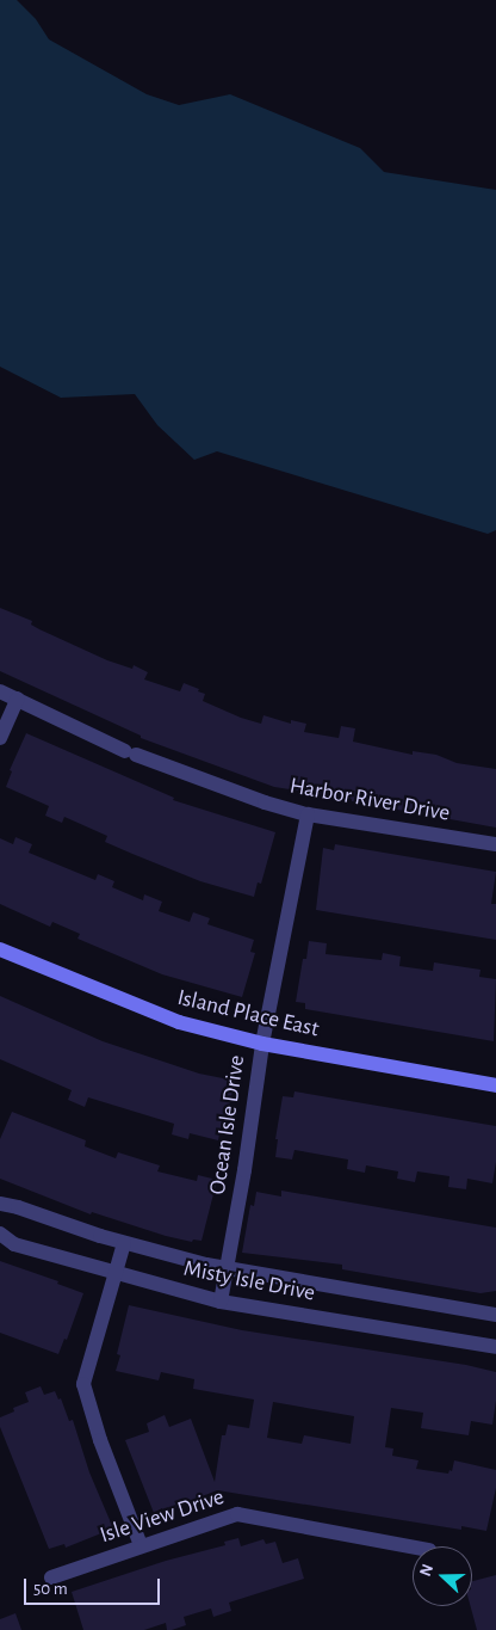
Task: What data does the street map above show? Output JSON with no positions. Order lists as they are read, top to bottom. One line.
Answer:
{"streets":{"street":["Harbor River Drive","Island Place East","Ocean Isle Drive","Misty Isle Drive","Isle View Drive"]},"crossings":[["Harbor River Drive","Ocean Isle Drive"],["Island Place East","Ocean Isle Drive"],["Ocean Isle Drive","Misty Isle Drive"]],"scale_bar":"50 m","north":"left"}
